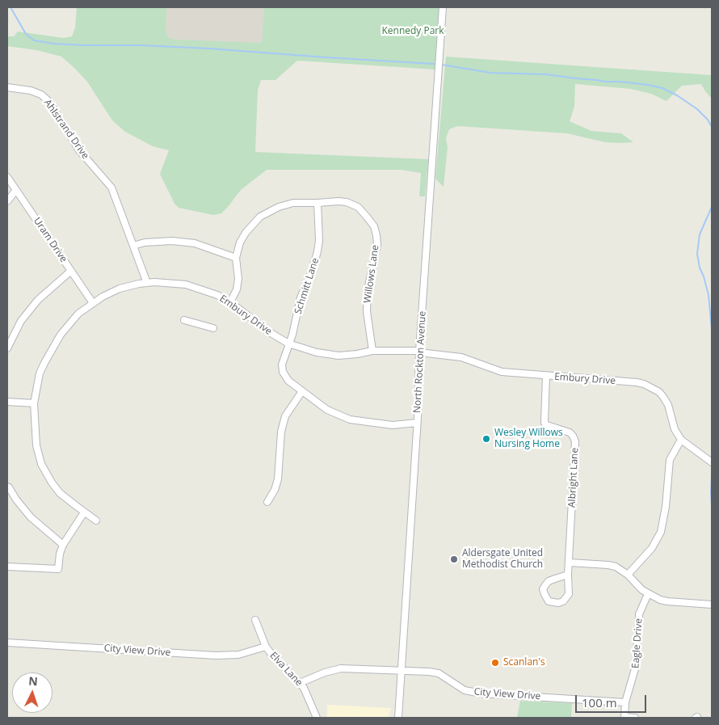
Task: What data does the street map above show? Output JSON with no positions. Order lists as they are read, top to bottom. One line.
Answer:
{"streets":{"street":["Ahlstrand Drive","Uram Drive","Willows Lane","Schmitt Lane","Embury Drive","North Rockton Avenue","Albright Lane","Eagle Drive","City View Drive","Elva Lane"]},"crossings":[["Ahlstrand Drive","Embury Drive"],["Uram Drive","Embury Drive"],["Willows Lane","Schmitt Lane"],["Willows Lane","Embury Drive"],["Schmitt Lane","Embury Drive"],["Embury Drive","North Rockton Avenue"],["Embury Drive","Albright Lane"],["North Rockton Avenue","City View Drive"],["Eagle Drive","City View Drive"],["City View Drive","Elva Lane"]],"parks":["Kennedy Park"],"places":["Wesley Willows Nursing Home","Aldersgate United Methodist Church","Scanlan's"],"scale_bar":"100 m","north":"top"}
